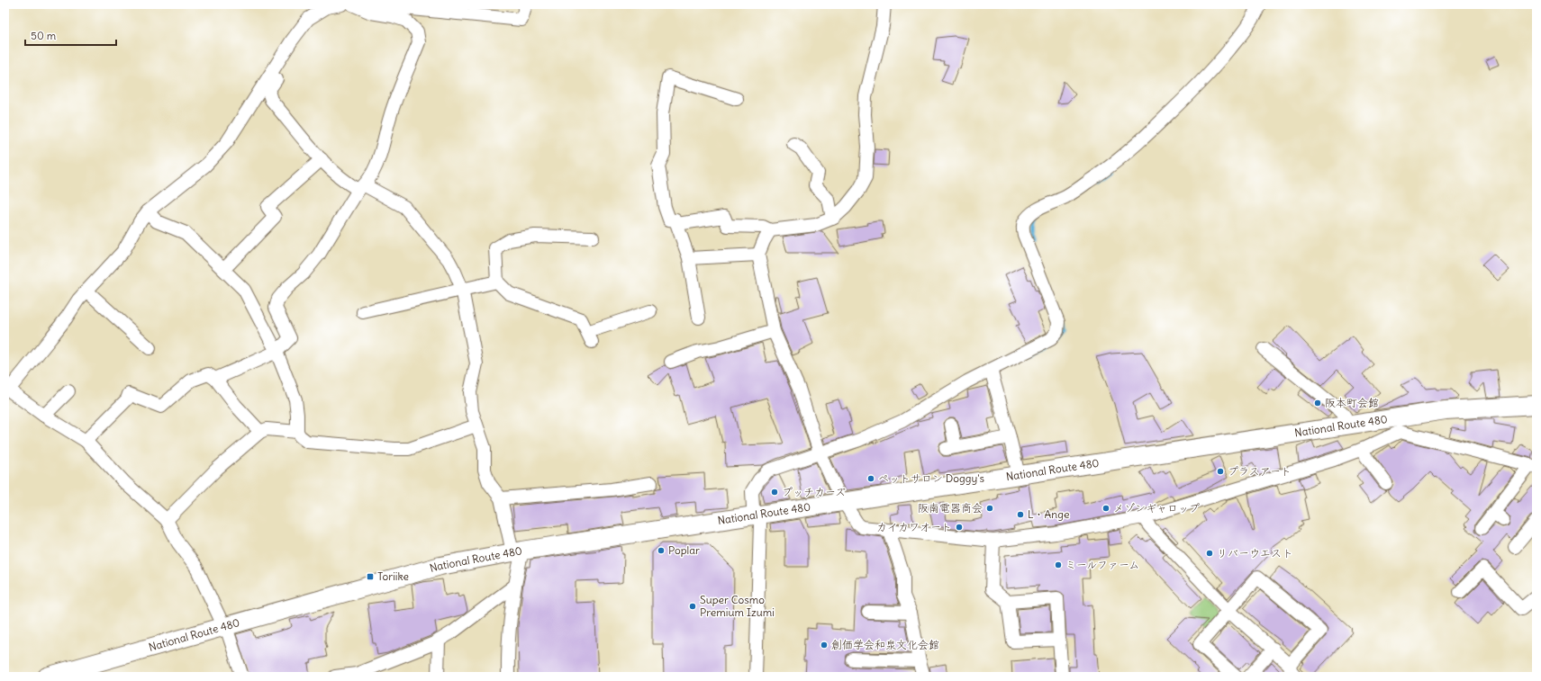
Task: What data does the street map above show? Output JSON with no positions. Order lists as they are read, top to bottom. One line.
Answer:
{"streets":{"highway":["National Route 480"]},"places":{"other":["阪本町会館","プラスアート","ペットサロン Doggy's","プッチカーズ","阪南電器商会","メゾンギャロップ","L・Ange","カイカワオート","Poplar","リバーウエスト","ミールファーム","Super Cosmo Premium Izumi","創価学会和泉文化会館"],"transit":["Toriike"]},"scale_bar":"50 m"}
